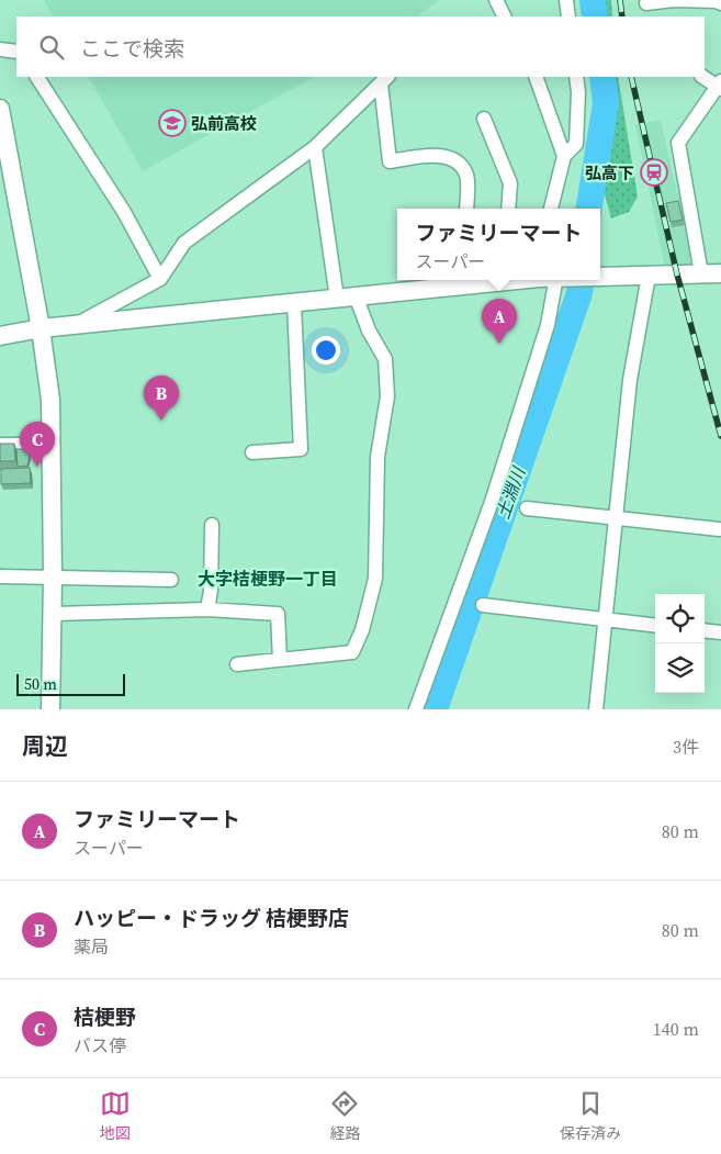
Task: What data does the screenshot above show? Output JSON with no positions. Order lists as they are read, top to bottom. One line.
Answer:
{"districts":["大字桔梗野一丁目"],"water":["土淵川"],"places":{"school or university":["弘前高校"],"station":["弘高下"]},"scale_bar":"50 m","page":{"search":"ここで検索","popup":["ファミリーマート","スーパー"],"pins":["A","B","C"],"scale":"50 m","heading":["周辺","3件"],"list":[{"mark":"A","name":"ファミリーマート","note":"スーパー","value":"80 m"},{"mark":"B","name":"ハッピー・ドラッグ 桔梗野店","note":"薬局","value":"80 m"},{"mark":"C","name":"桔梗野","note":"バス停","value":"140 m"}],"nav":["地図","経路","保存済み"]}}
